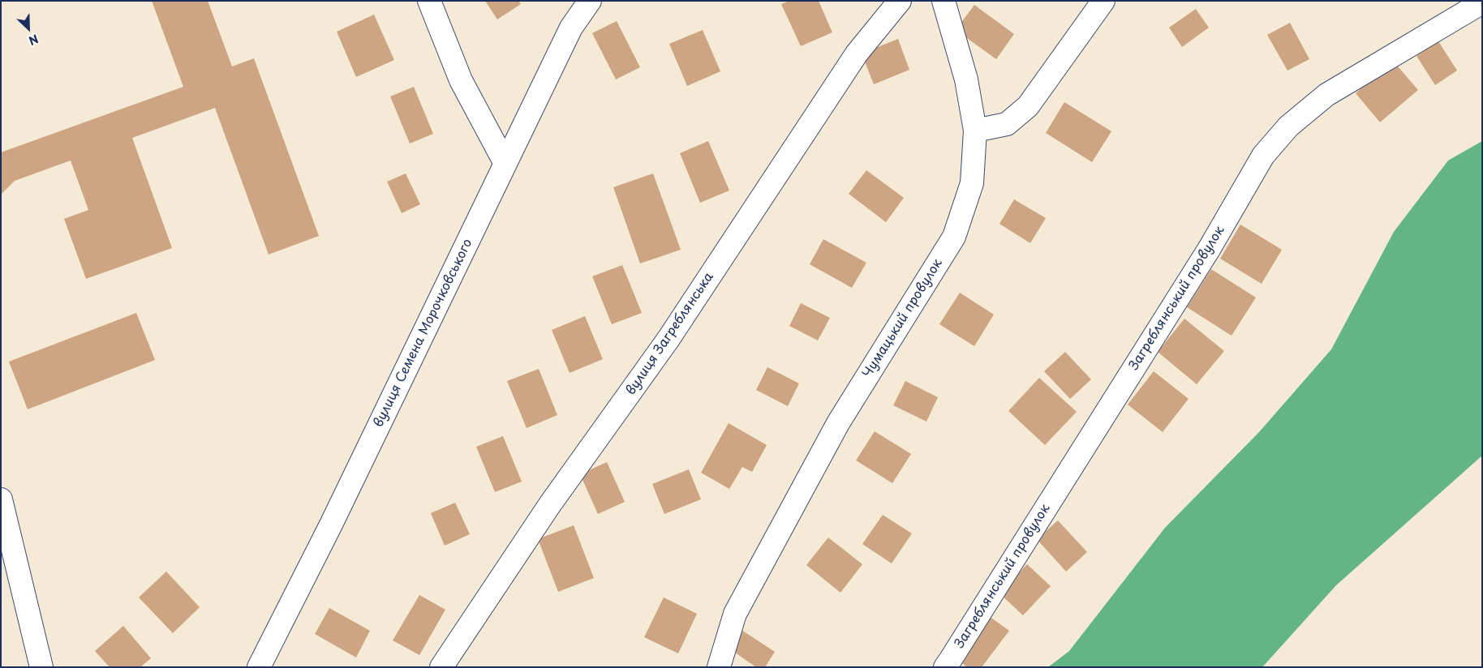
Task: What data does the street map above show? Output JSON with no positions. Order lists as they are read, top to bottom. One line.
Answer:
{"streets":{"street":["Загреблянський провулок","Чумацький провулок","вулиця Семена Морочковського","вулиця Загреблянська"]},"north":"bottom right"}
